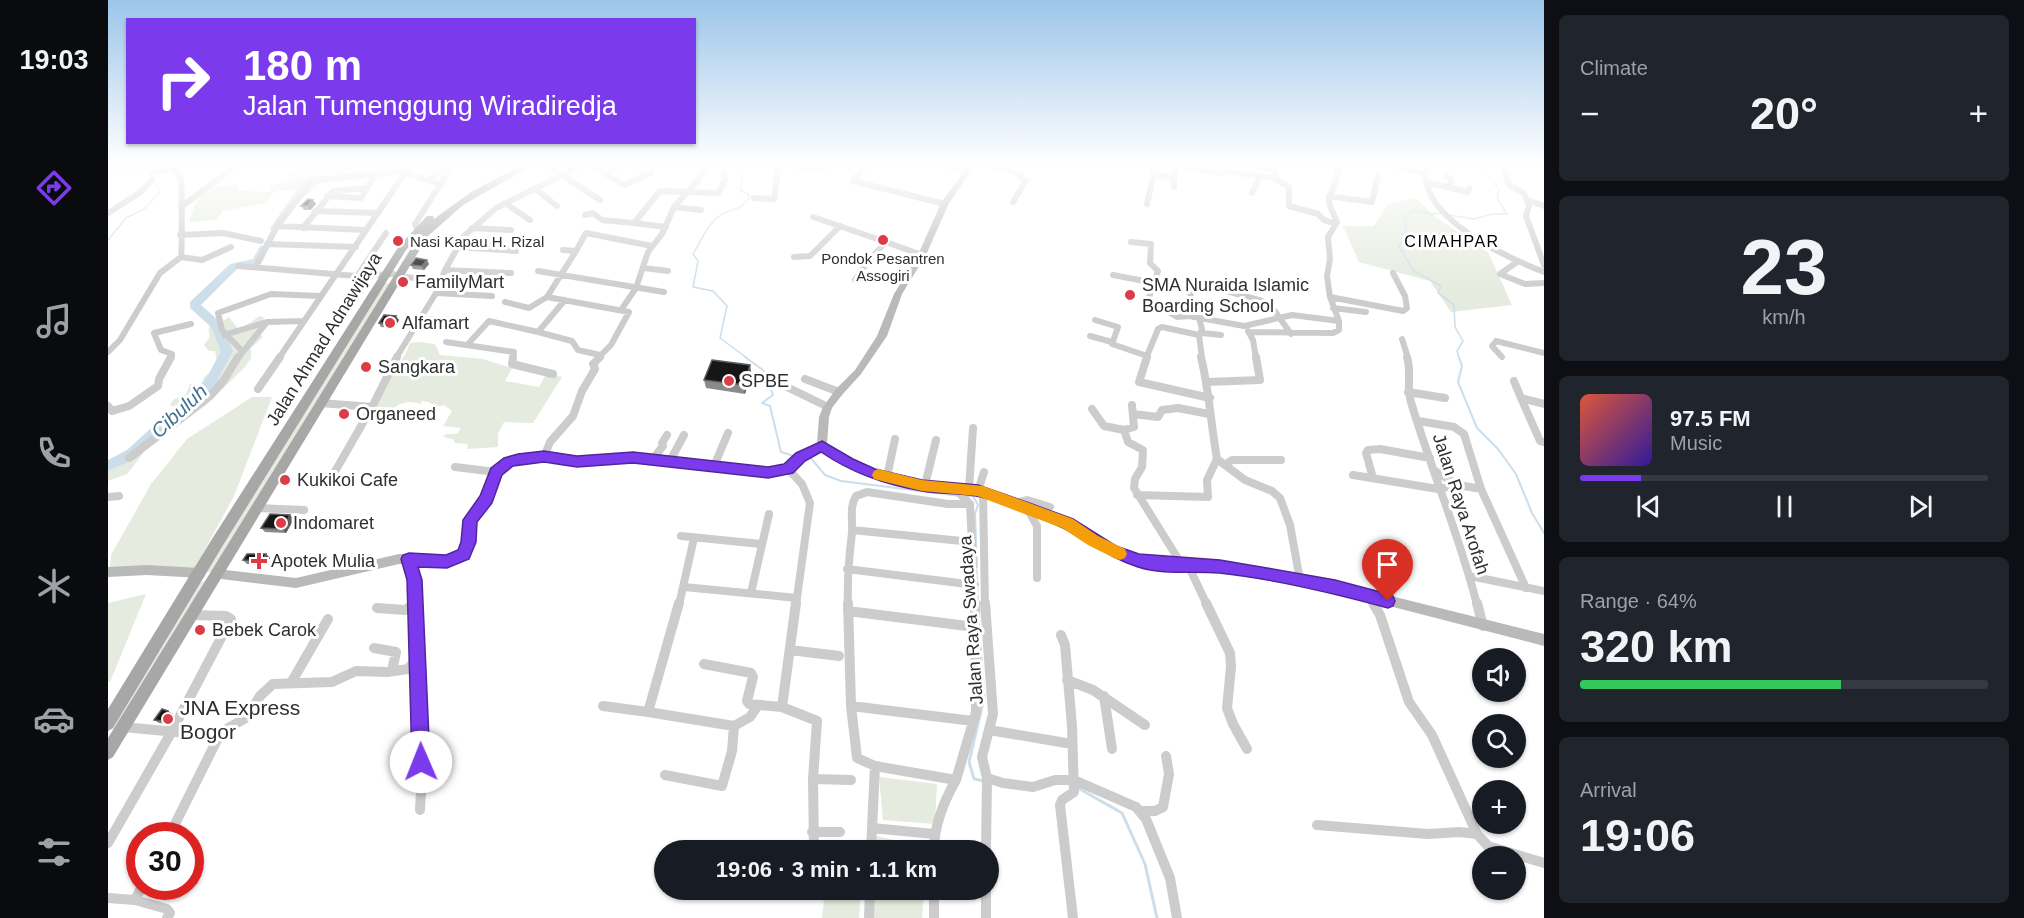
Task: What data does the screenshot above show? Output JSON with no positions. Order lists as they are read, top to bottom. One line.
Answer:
{"streets":{"main road":["Jalan Ahmad Adnawijaya"],"street":["Jalan Raya Arofah","Jalan Raya Swadaya"]},"districts":["CIMAHPAR"],"water":["Cibuluh"],"places":{"other":["Pondok Pesantren Assogiri","Nasi Kapau H. Rizal","FamilyMart","SMA Nuraida Islamic Boarding School","Alfamart","Sangkara","SPBE","Organeed","Kukikoi Cafe","Indomaret","Bebek Carok","JNA Express Bogor"],"health":["Apotek Mulia"]},"page":{"tabs":"19:03","tile":["Climate",["23","km/h"],["Range · 64%","320 km"],["Arrival","19:06"]],"turn":["180 m","Jalan Tumenggung Wiradiredja"],"heat":["−","20°","+"],"song":["97.5 FM","Music"],"map_buttons":["+","−"],"limit":"30","trip":"19:06 · 3 min · 1.1 km"}}
